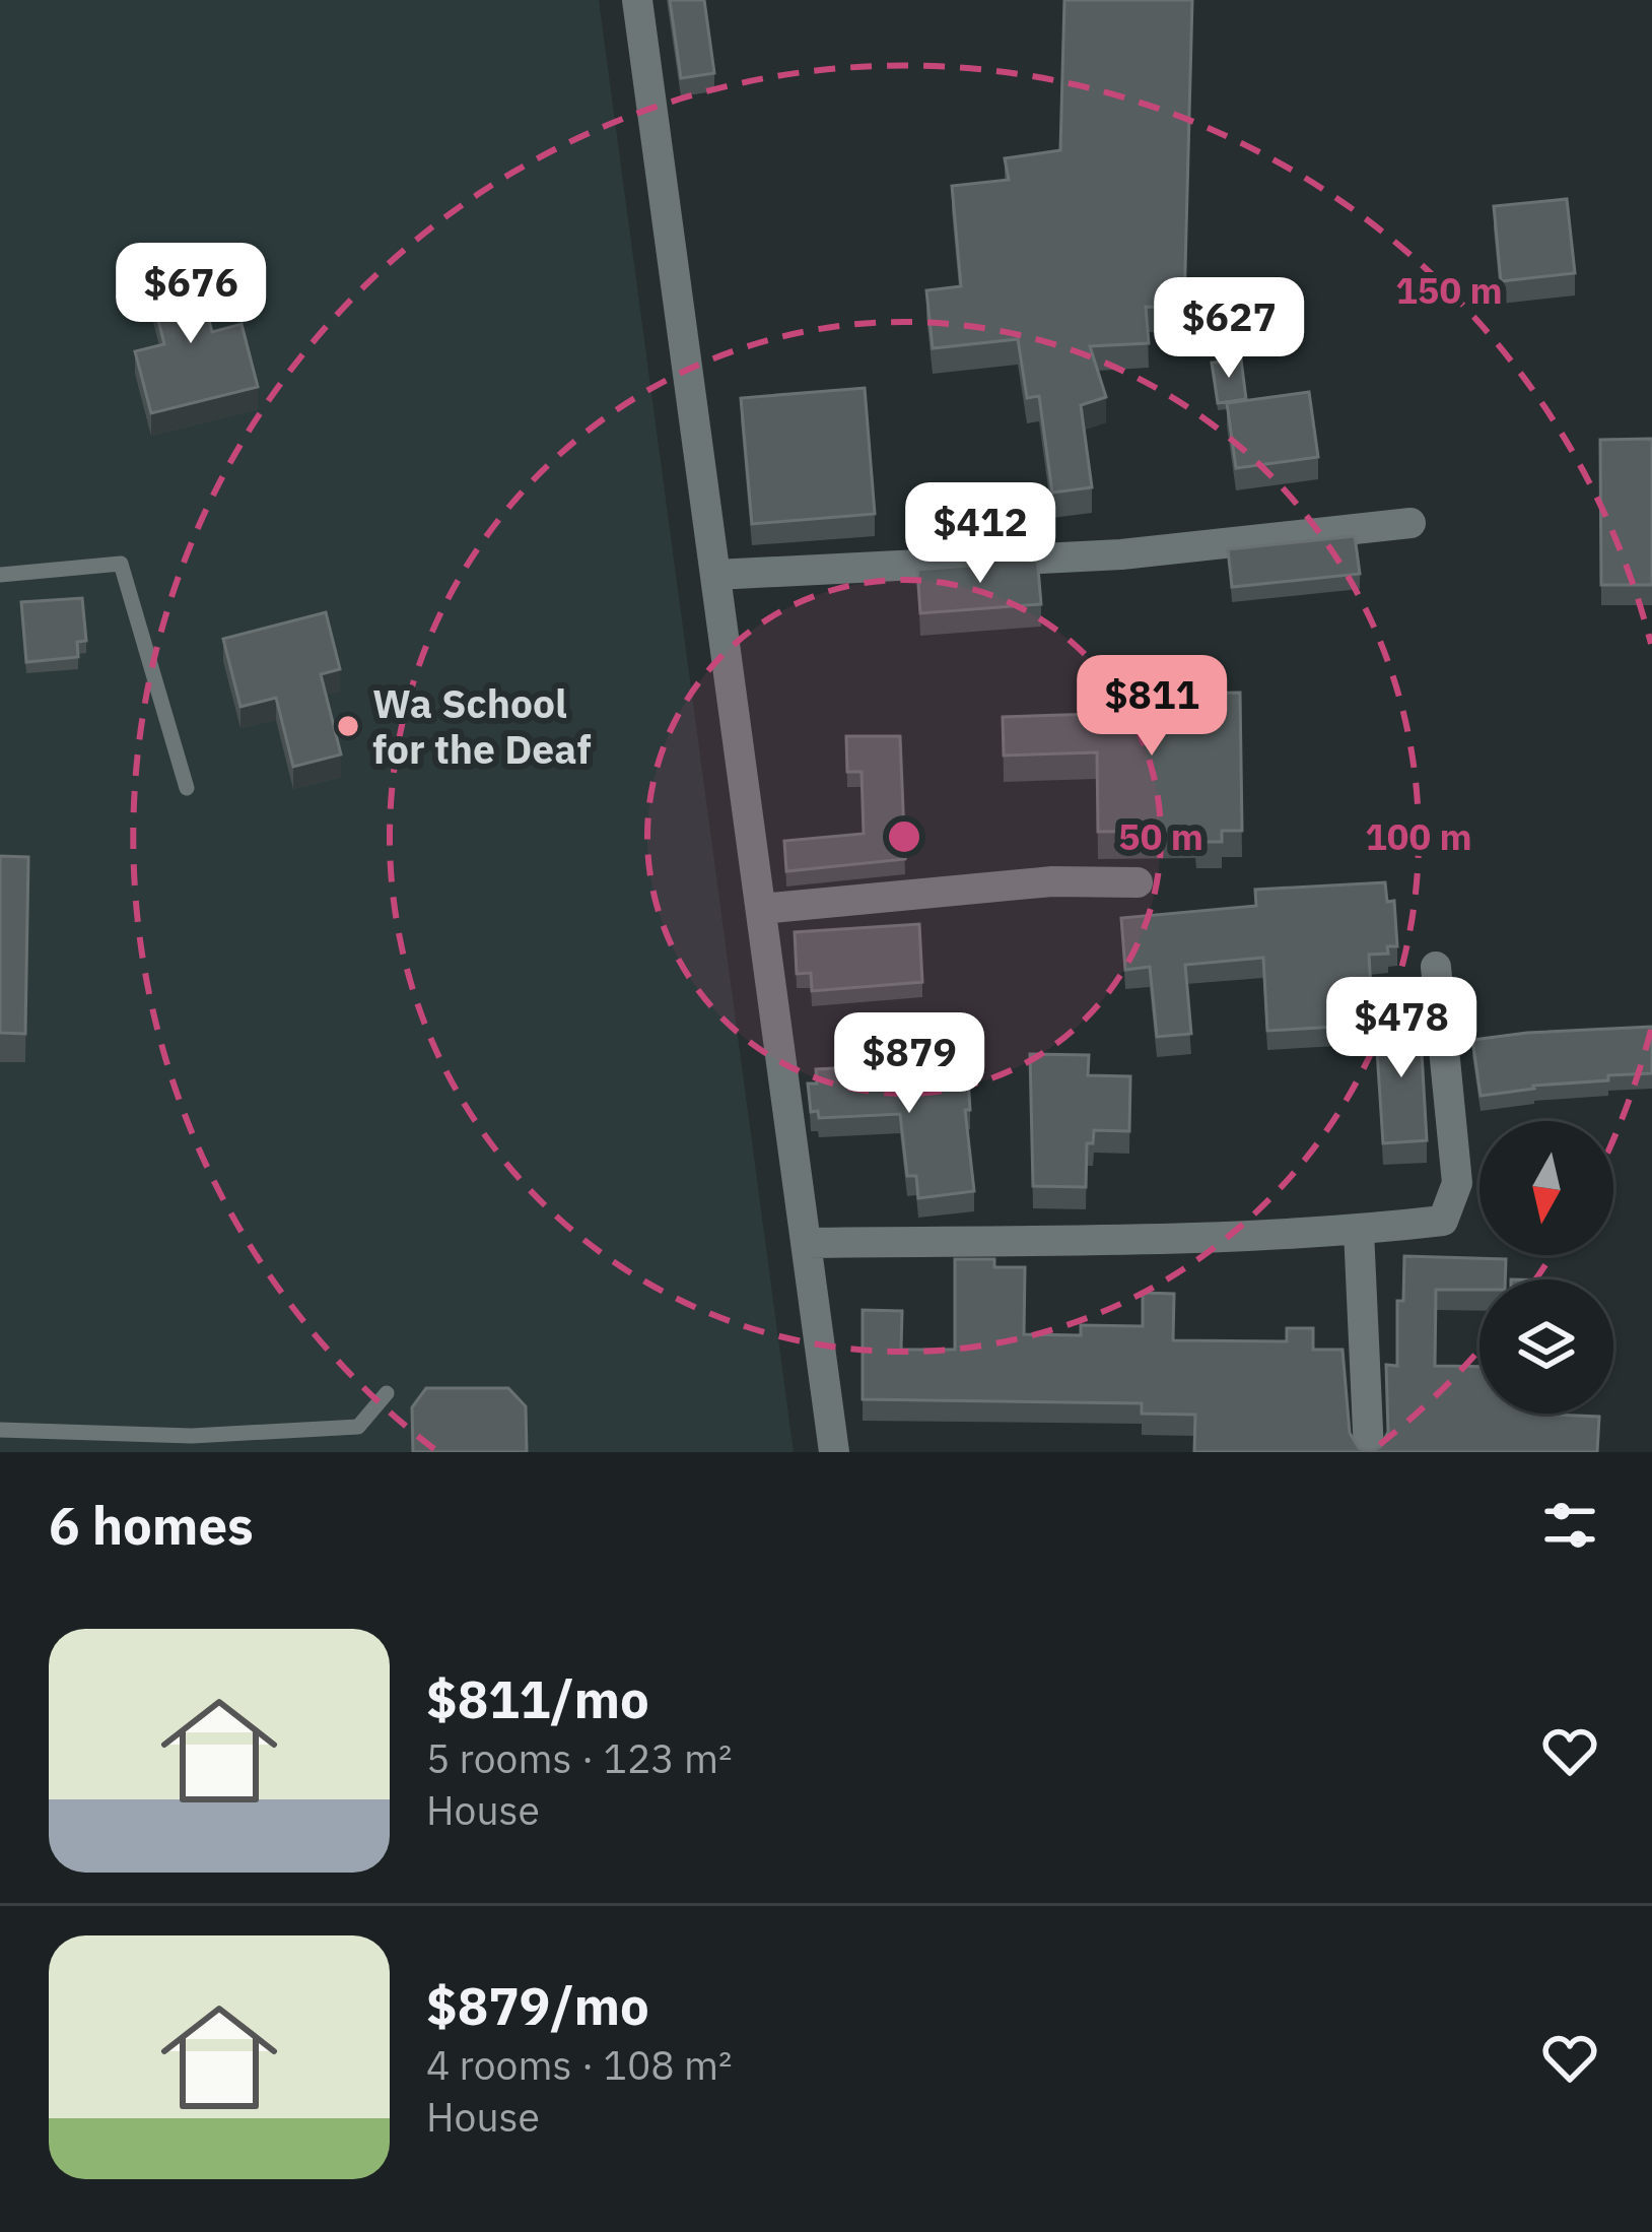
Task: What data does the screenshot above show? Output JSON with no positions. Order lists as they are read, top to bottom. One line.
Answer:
{"places":["Wa School for the Deaf"],"north":"bottom","page":{"price":["$676","$627","$412","$811","$478","$879"],"heading":"6 homes","list":[{"name":"$811/mo","note":"5 rooms · 123 m² · House"},{"name":"$879/mo","note":"4 rooms · 108 m² · House"}]},"rings":["150 m","50 m","100 m"]}
